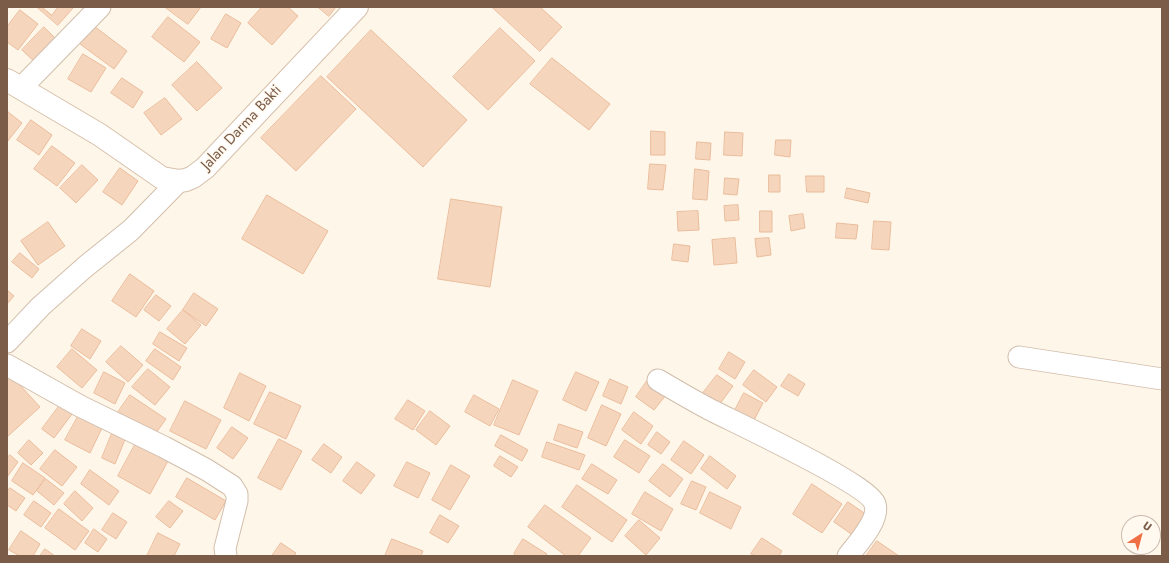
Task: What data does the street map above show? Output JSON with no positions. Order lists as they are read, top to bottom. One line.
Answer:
{"streets":{"street":["Jalan Darma Bakti"]},"north":"top right"}
